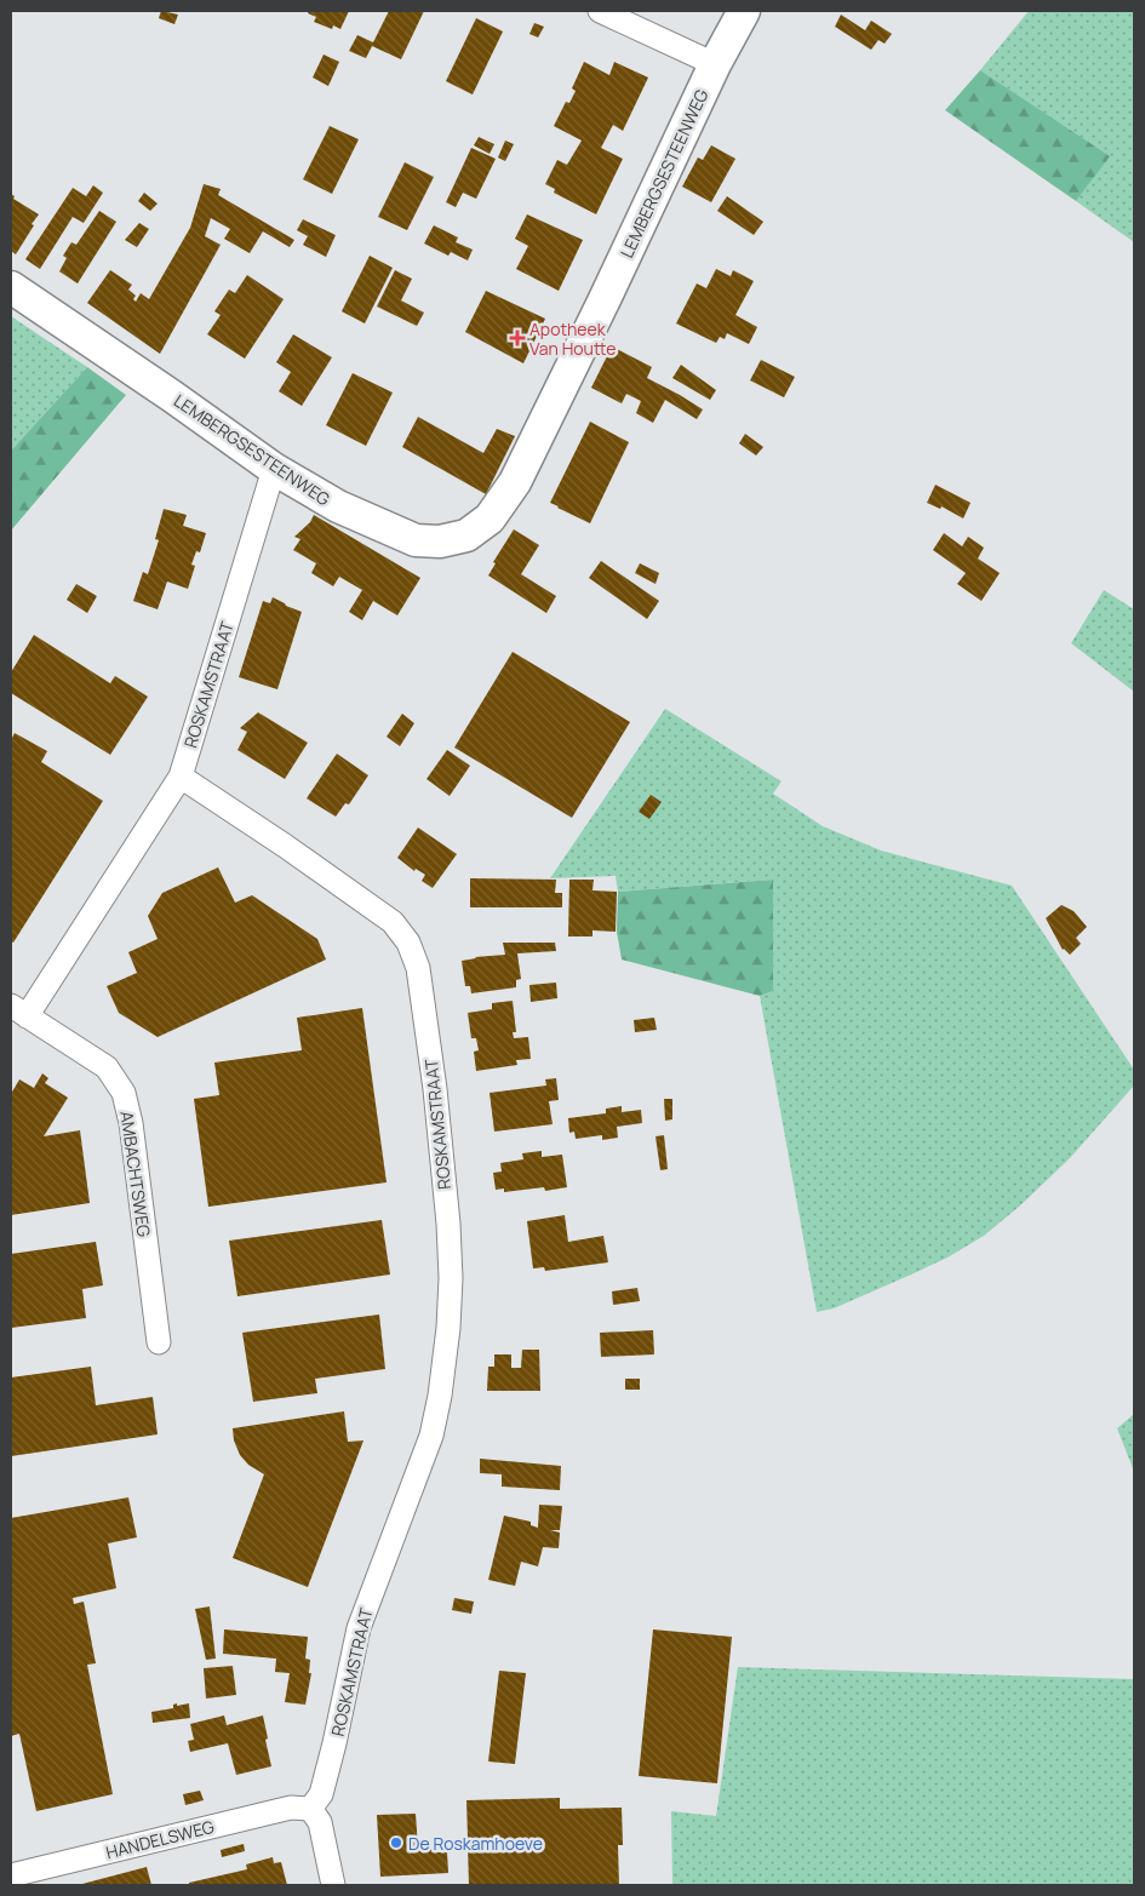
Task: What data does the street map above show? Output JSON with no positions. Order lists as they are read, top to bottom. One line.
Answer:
{"streets":{"street":["LEMBERGSESTEENWEG","ROSKAMSTRAAT","AMBACHTSWEG","HANDELSWEG"]},"crossings":[["LEMBERGSESTEENWEG","ROSKAMSTRAAT"],["ROSKAMSTRAAT","AMBACHTSWEG"],["ROSKAMSTRAAT","HANDELSWEG"]],"places":{"health":["Apotheek Van Houtte"],"other":["De Roskamhoeve"]}}
